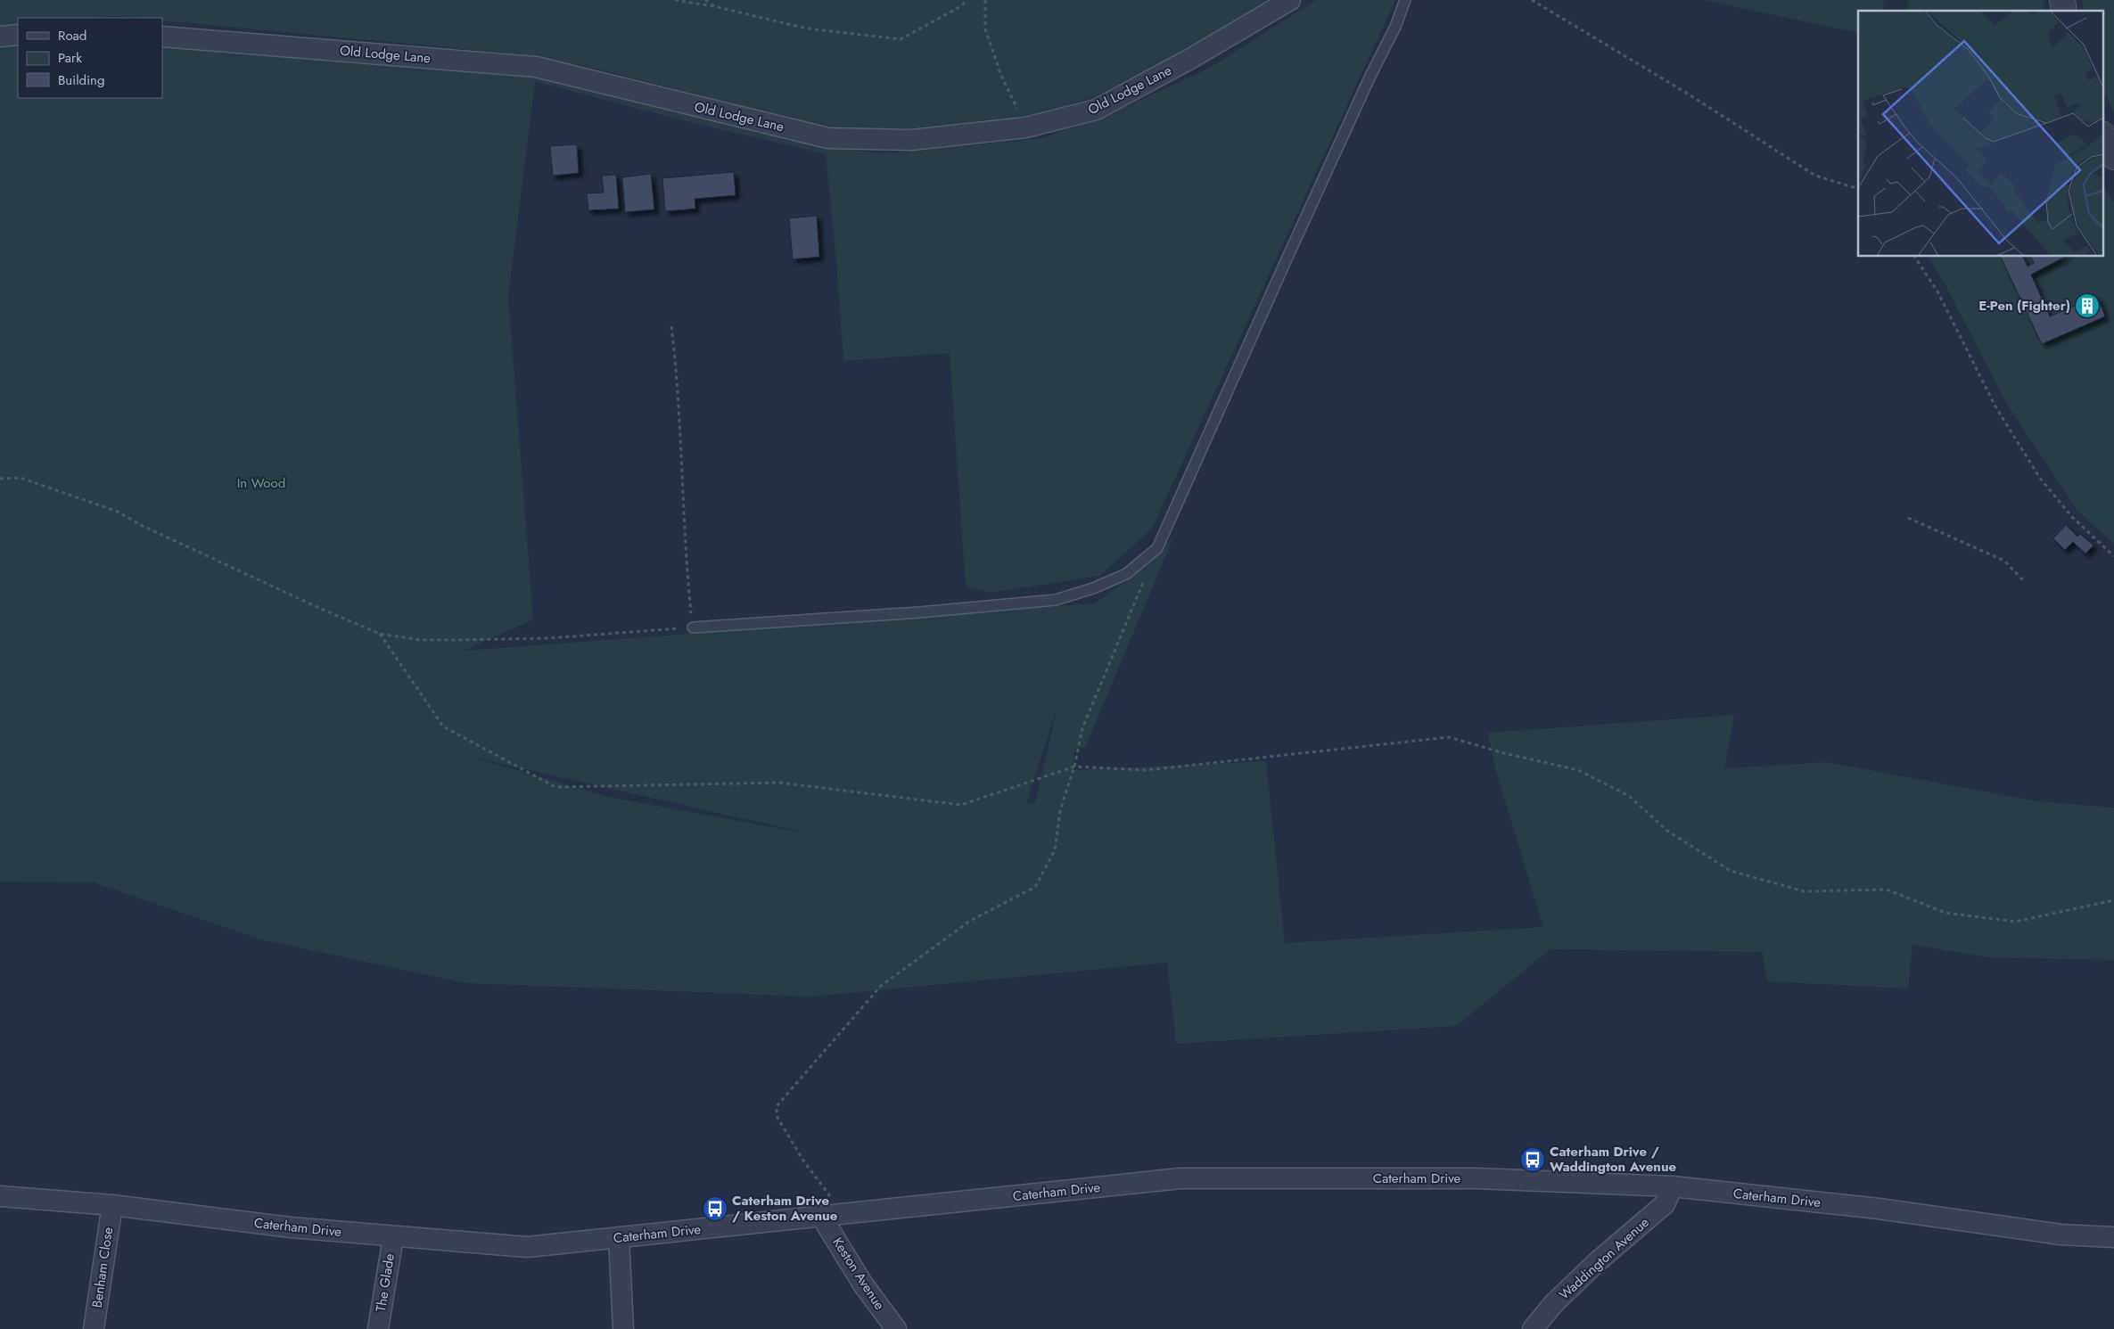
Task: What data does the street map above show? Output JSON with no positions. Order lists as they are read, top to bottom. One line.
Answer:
{"streets":{"street":["Old Lodge Lane","Caterham Drive","Waddington Avenue","Benham Close","Keston Avenue","The Glade"]},"crossings":[["Caterham Drive","Waddington Avenue"],["Caterham Drive","Benham Close"],["Caterham Drive","Keston Avenue"],["Caterham Drive","The Glade"]],"parks":["In Wood"],"places":{"building":["E-Pen (Fighter)"],"bus stop":["Caterham Drive / Waddington Avenue","Caterham Drive / Keston Avenue"]},"legend":["Road","Park","Building"]}
